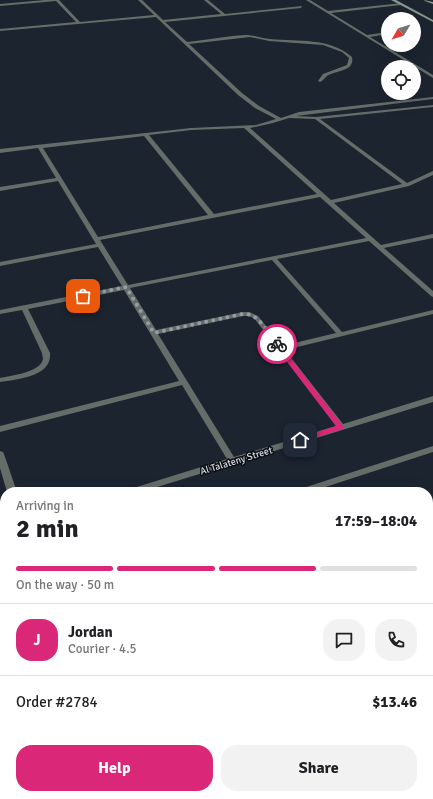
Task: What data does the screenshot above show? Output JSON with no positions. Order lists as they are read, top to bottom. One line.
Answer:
{"streets":{"street":["Al Talateny Street"]},"north":"bottom left","page":{"heading":["2 min","Arriving in","17:59–18:04"],"panel":["Jordan","Courier · 4.5","Order #2784","$13.46"],"bar":"On the way · 50 m","round":"J","buttons":["Help","Share"]}}
